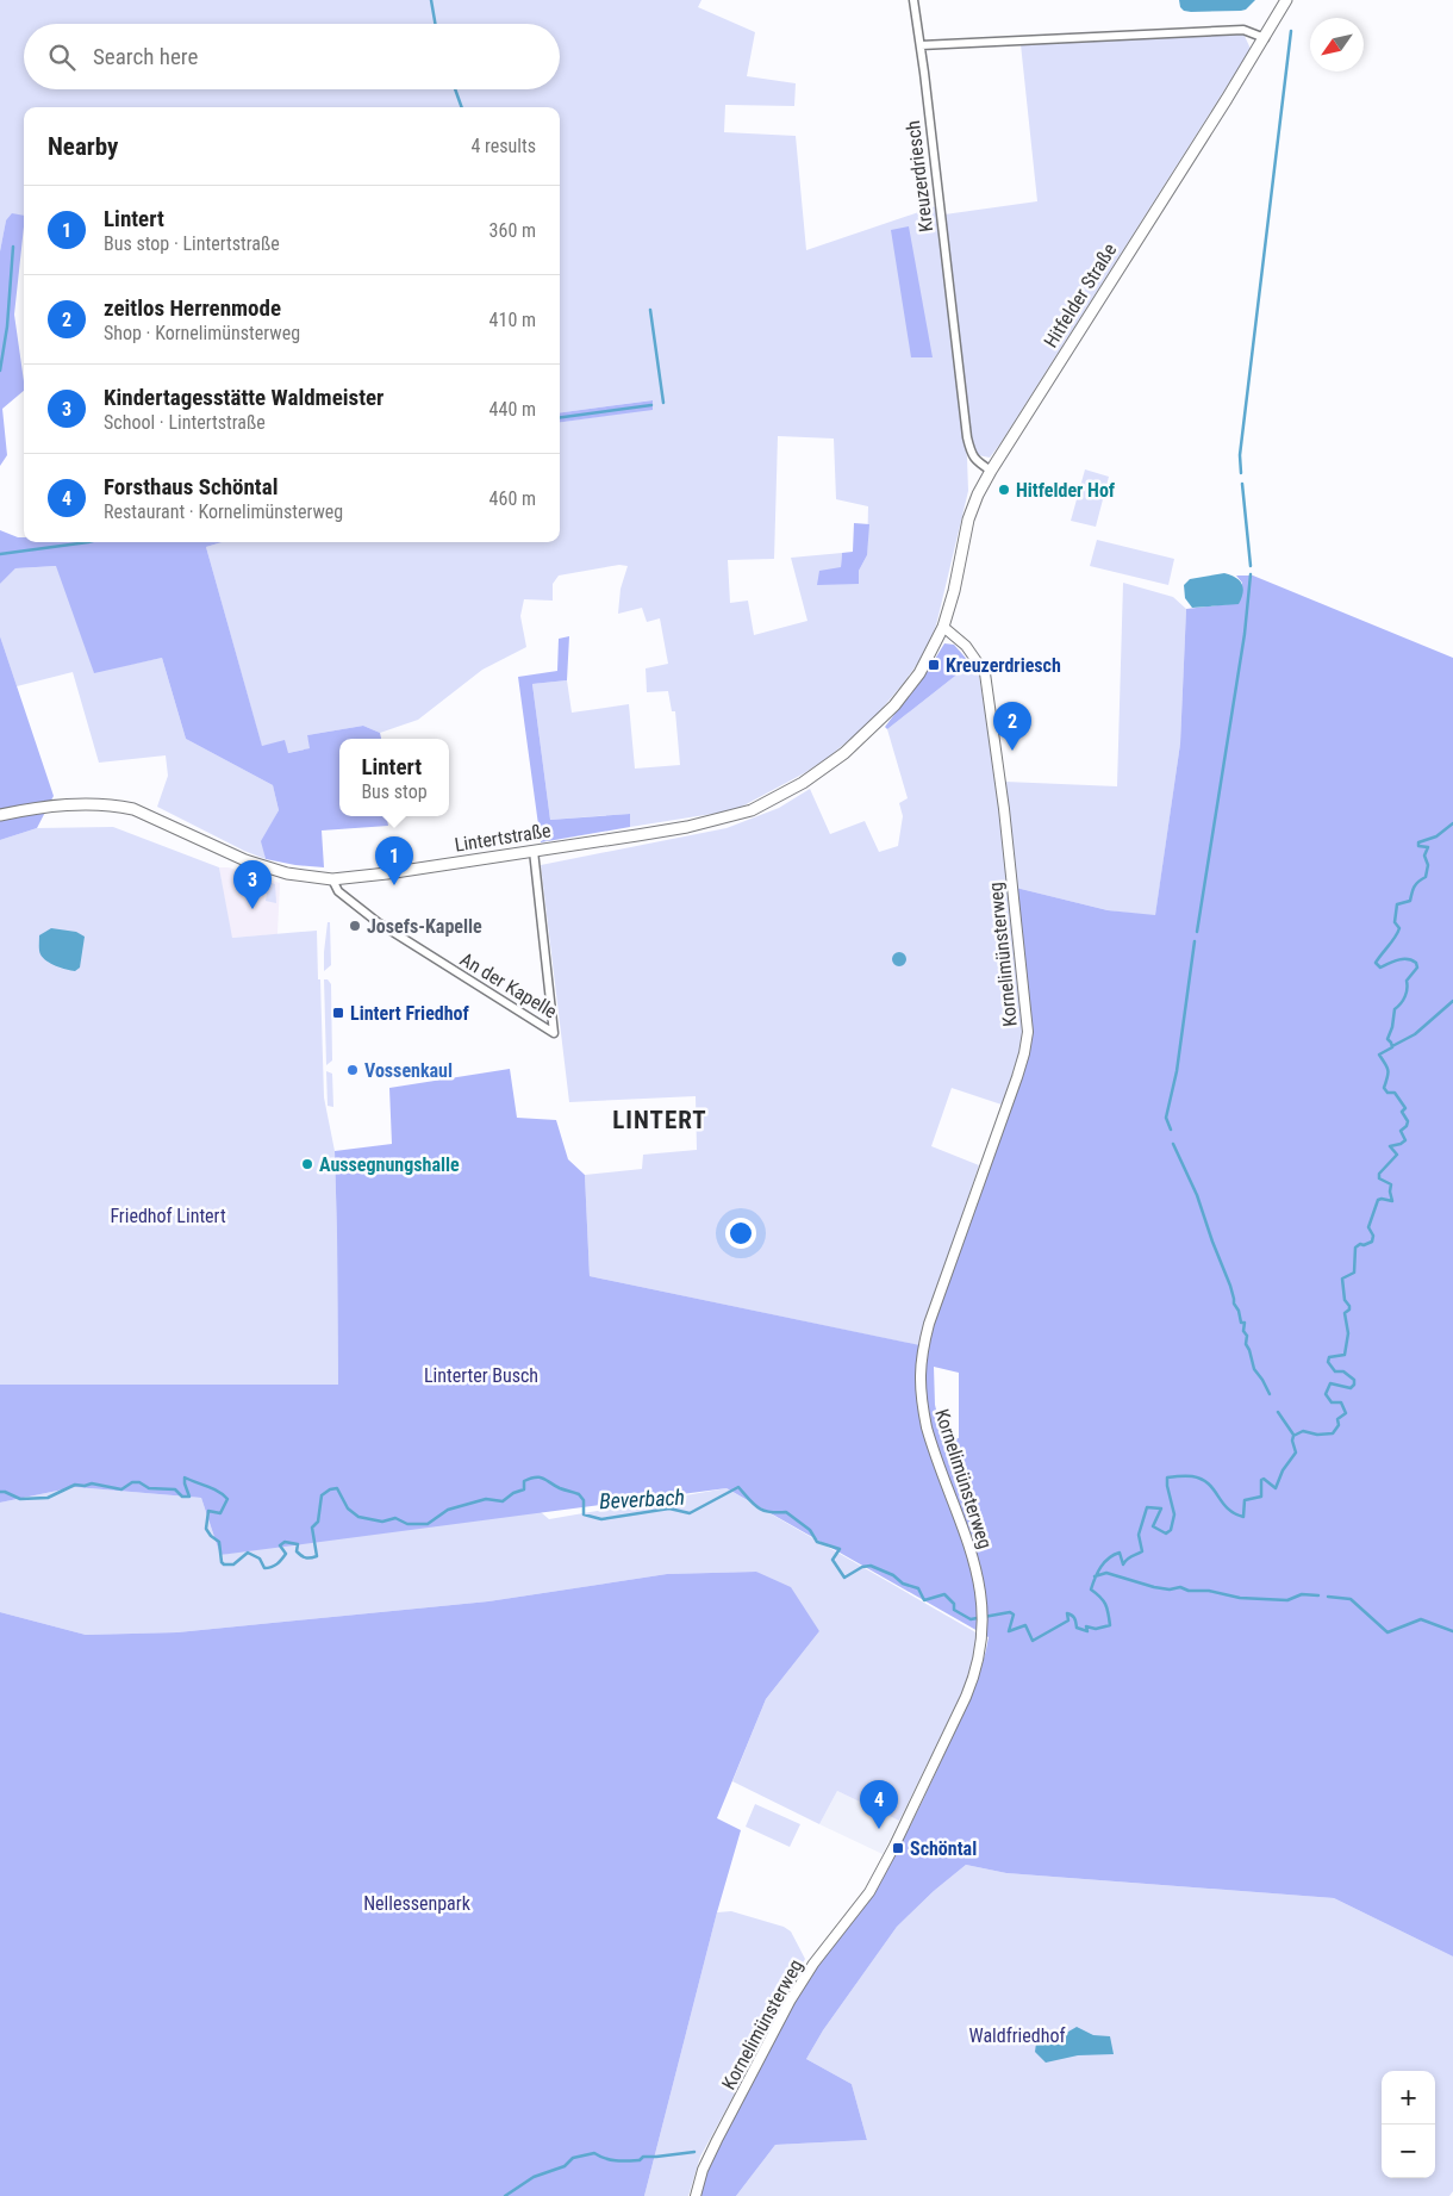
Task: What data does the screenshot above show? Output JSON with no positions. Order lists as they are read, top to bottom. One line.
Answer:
{"streets":{"main road":["Hitfelder Straße","Lintertstraße"],"street":["Kreuzerdriesch","Kornelimünsterweg","An der Kapelle"]},"crossings":[["Kreuzerdriesch","Hitfelder Straße"],["Hitfelder Straße","Lintertstraße"],["Hitfelder Straße","Kornelimünsterweg"],["Lintertstraße","Kornelimünsterweg"],["Lintertstraße","An der Kapelle"]],"districts":["LINTERT"],"water":["Beverbach"],"parks":["Friedhof Lintert","Linterter Busch","Nellessenpark","Waldfriedhof"],"places":{"other":["Hitfelder Hof","Josefs-Kapelle","Vossenkaul","Aussegnungshalle"],"transit":["Kreuzerdriesch","Lintert Friedhof","Schöntal"]},"north":"bottom left","page":{"search":"Search here","heading":["Nearby","4 results"],"list":[{"mark":"1","name":"Lintert","note":"Bus stop · Lintertstraße","value":"360 m"},{"mark":"2","name":"zeitlos Herrenmode","note":"Shop · Kornelimünsterweg","value":"410 m"},{"mark":"3","name":"Kindertagesstätte Waldmeister","note":"School · Lintertstraße","value":"440 m"},{"mark":"4","name":"Forsthaus Schöntal","note":"Restaurant · Kornelimünsterweg","value":"460 m"}],"pins":["2","1","3","4"],"popup":["Lintert","Bus stop"],"map_buttons":["+","−"]}}
